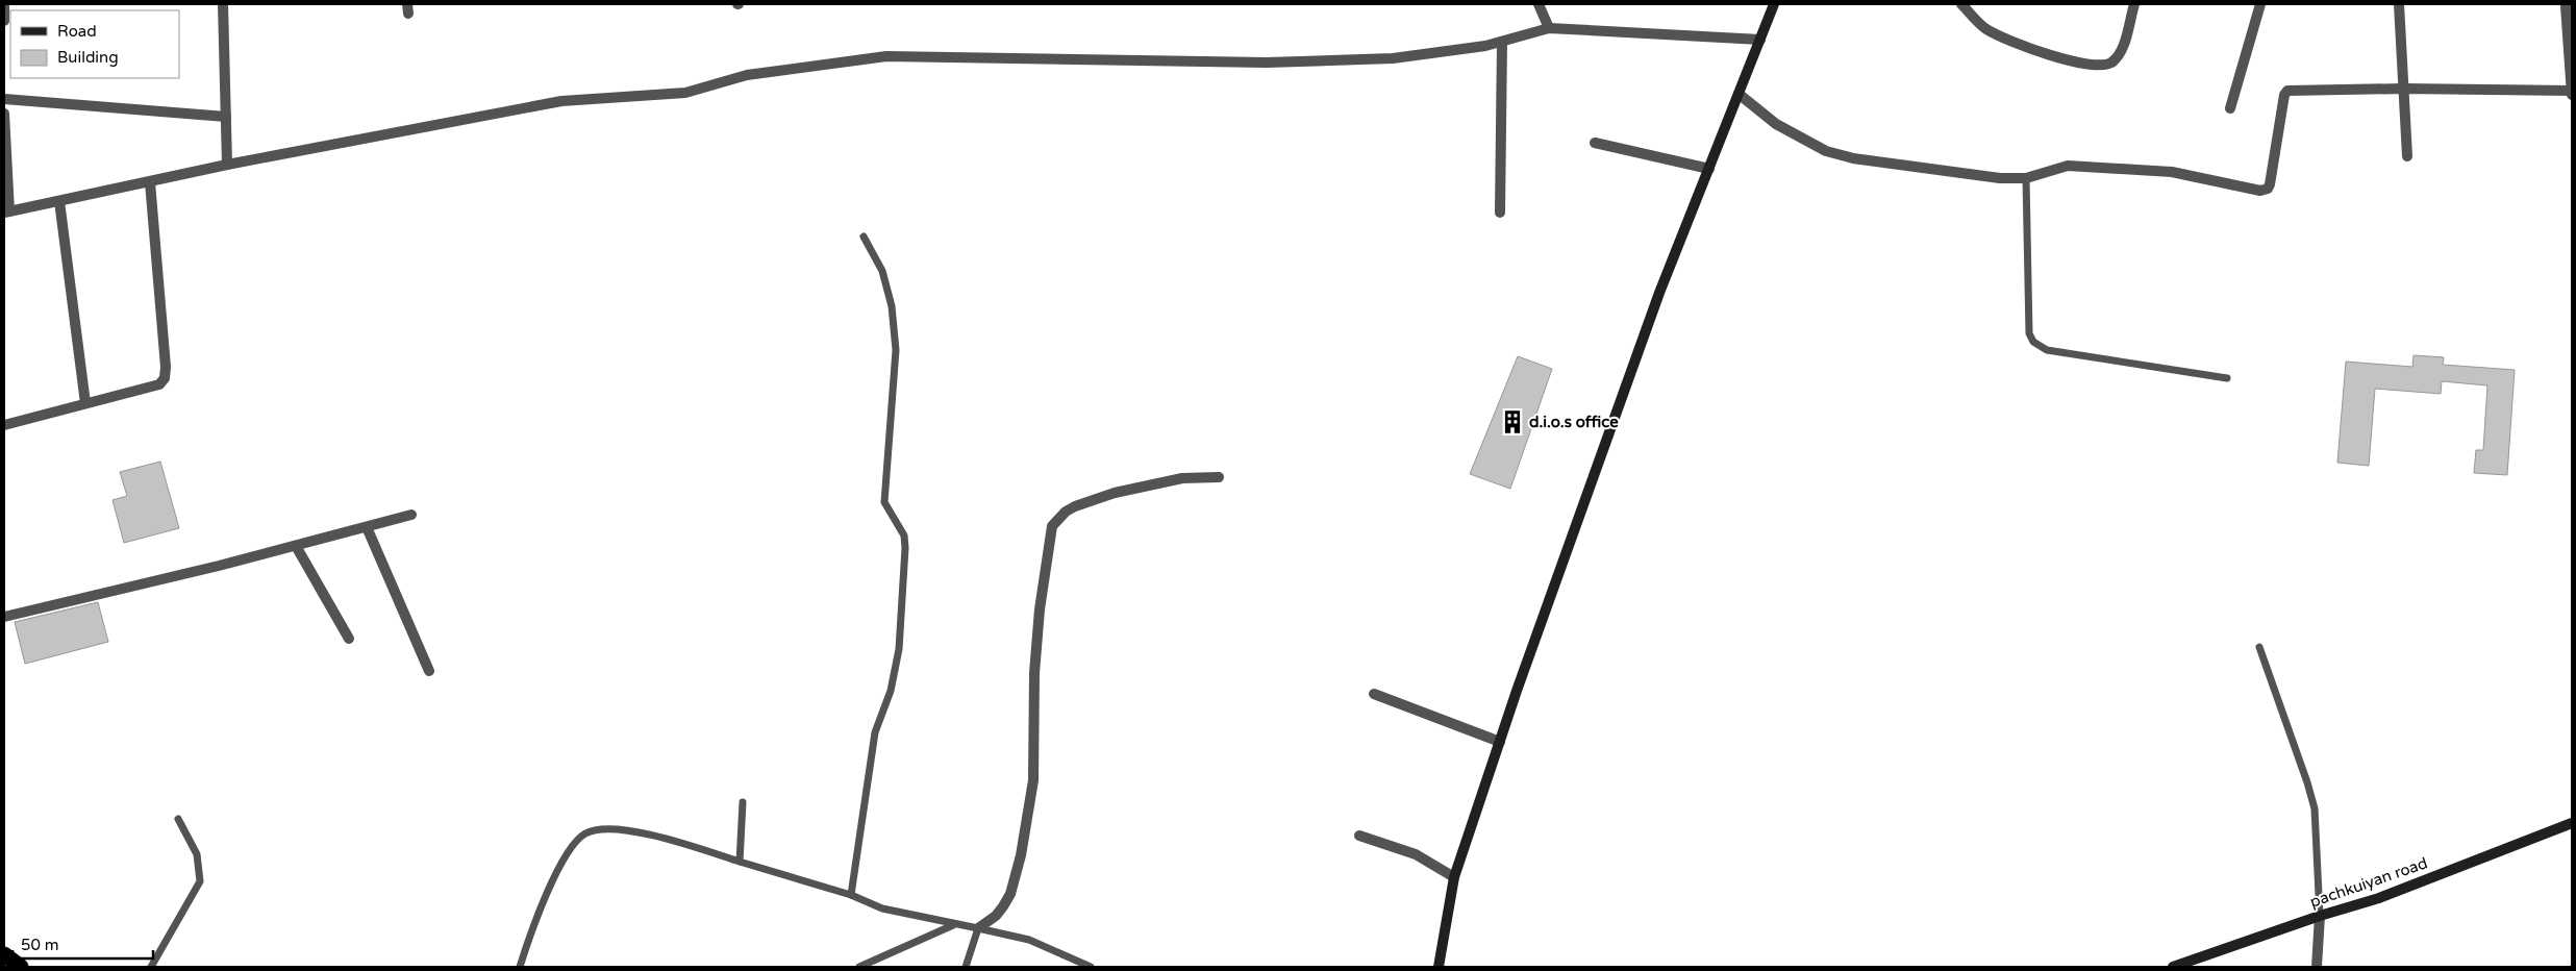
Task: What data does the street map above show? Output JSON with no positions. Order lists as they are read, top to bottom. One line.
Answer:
{"streets":{"main road":["pachkuiyan road"]},"places":{"building":["d.i.o.s office"]},"legend":["Road","Building"],"scale_bar":"50 m"}
